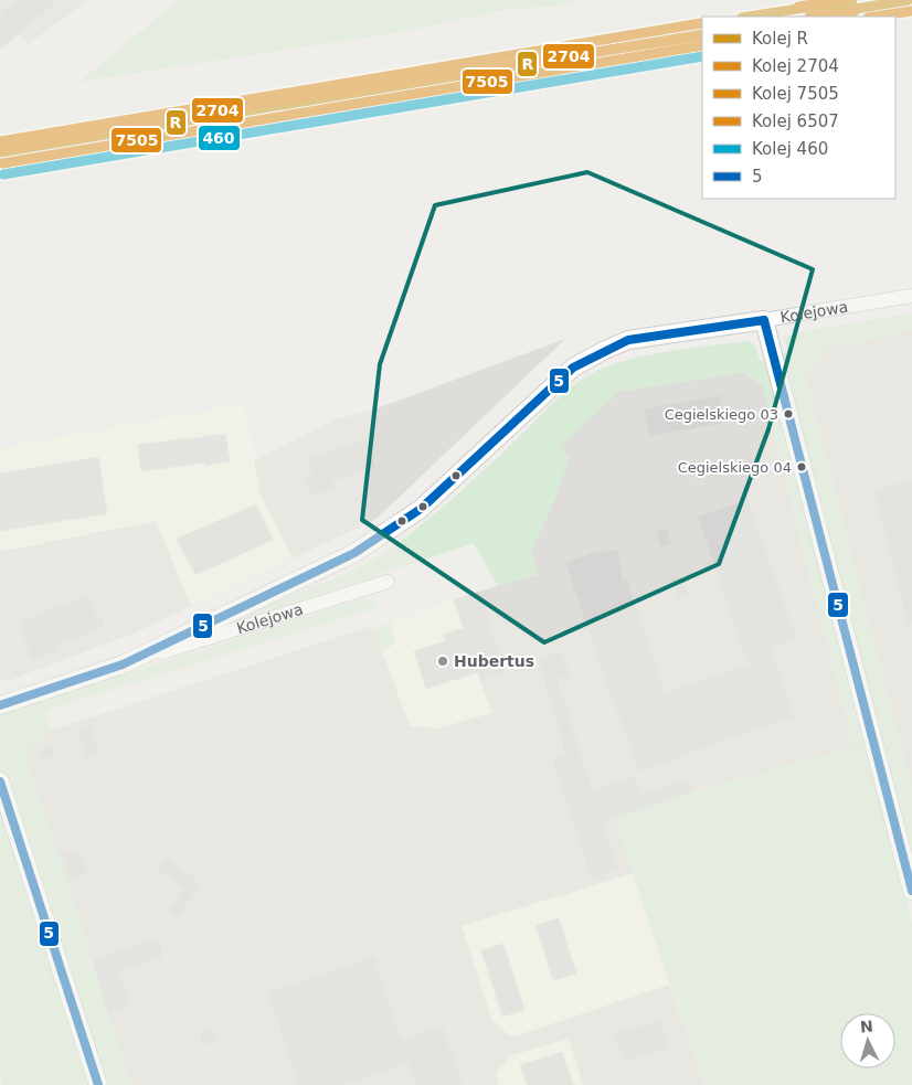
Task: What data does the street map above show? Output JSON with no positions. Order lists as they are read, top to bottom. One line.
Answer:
{"streets":{"street":["Kolejowa"]},"places":["Cegielskiego 03","Cegielskiego 04","Hubertus"],"lines":["rail line R","rail line 6507","rail line 2704","rail line 7505","rail line 460","transit line 5"],"legend":["Kolej R","Kolej 2704","Kolej 7505","Kolej 6507","Kolej 460","5"],"north":"top"}
